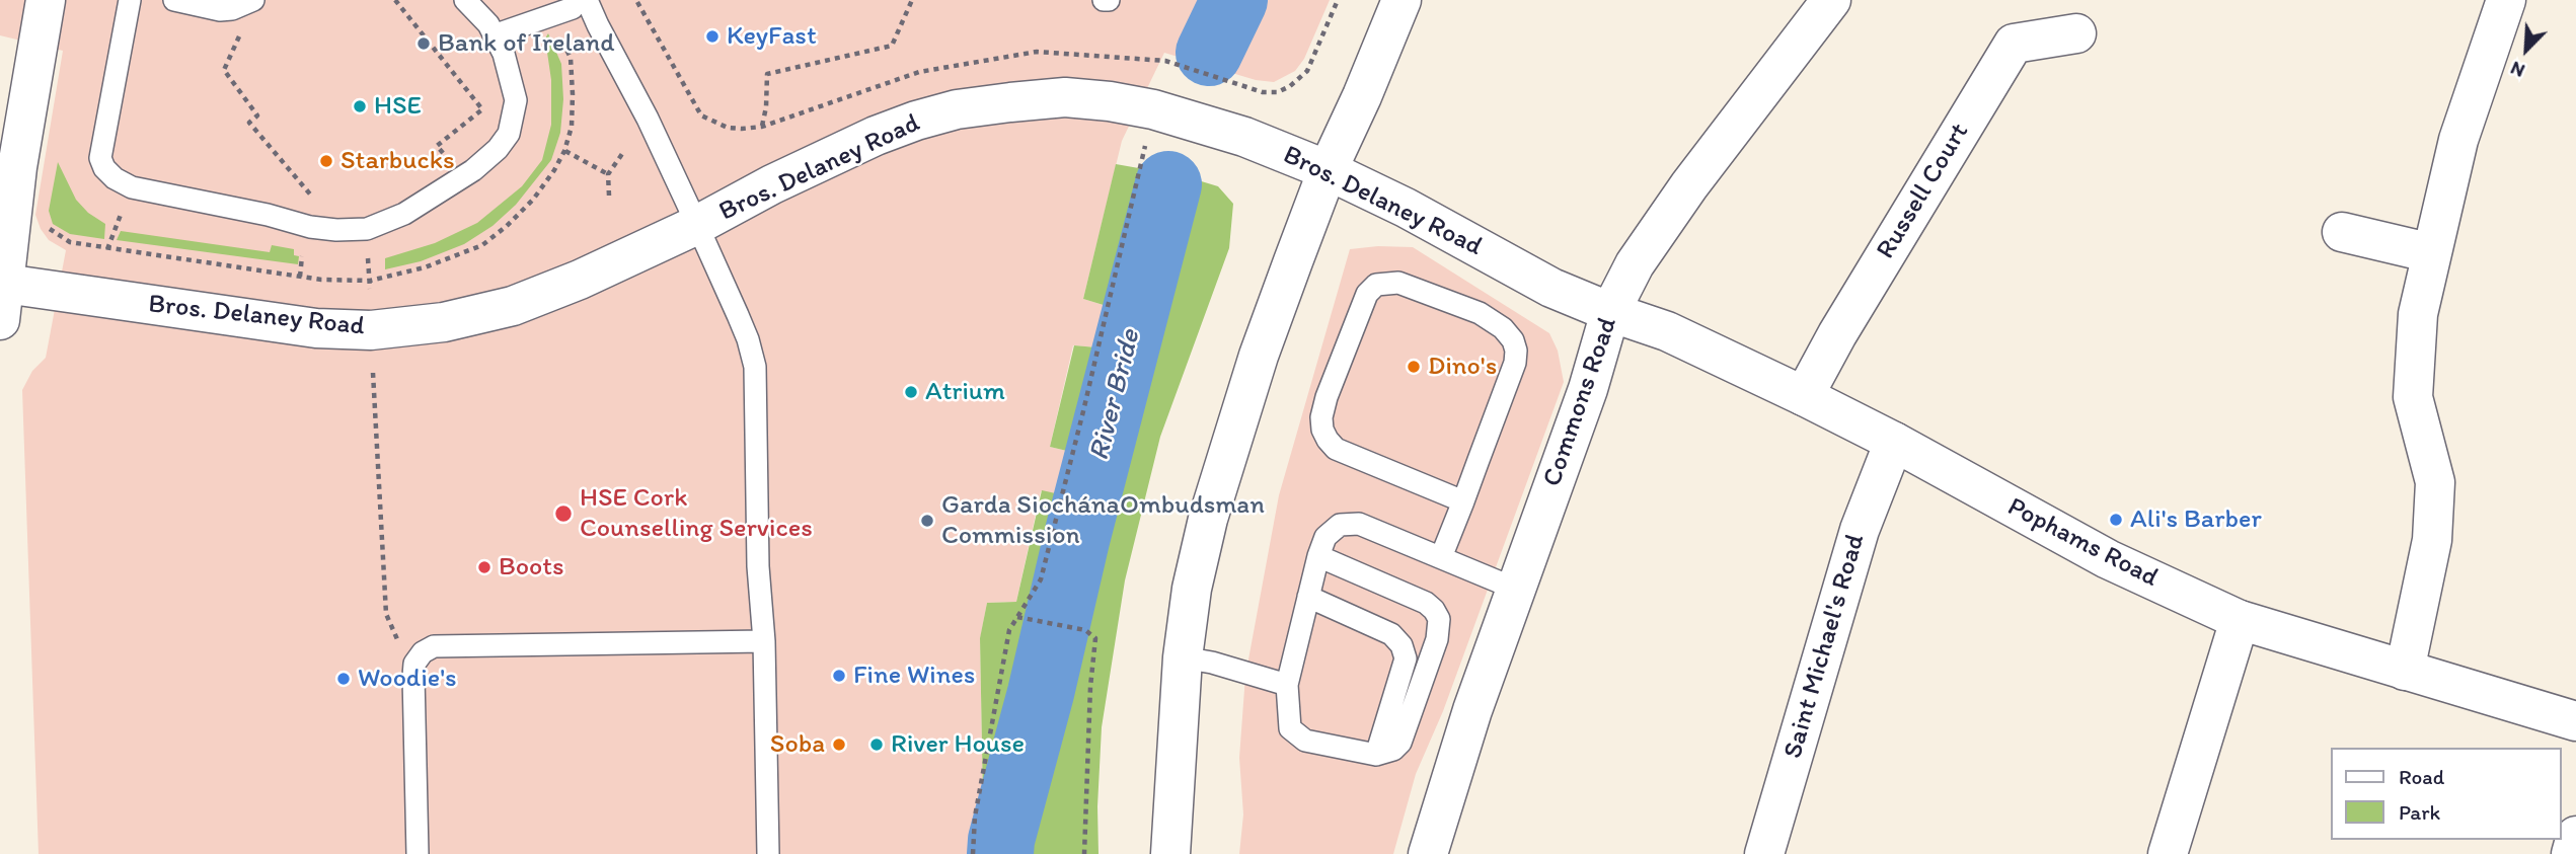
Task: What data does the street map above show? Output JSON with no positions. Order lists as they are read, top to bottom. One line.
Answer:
{"streets":{"main road":["Bros. Delaney Road","Russell Court","Commons Road","Pophams Road","Saint Michael's Road"]},"crossings":[["Bros. Delaney Road","Commons Road"],["Bros. Delaney Road","Pophams Road"],["Russell Court","Pophams Road"],["Commons Road","Pophams Road"],["Pophams Road","Saint Michael's Road"]],"water":["River Bride"],"places":["KeyFast","Bank of Ireland","HSE","Starbucks","Dino's","Atrium","HSE Cork Counselling Services","Ali's Barber","Garda SiochánaOmbudsman Commission","Boots","Fine Wines","Woodie's","Soba","River House"],"legend":["Road","Park"],"north":"bottom left"}
